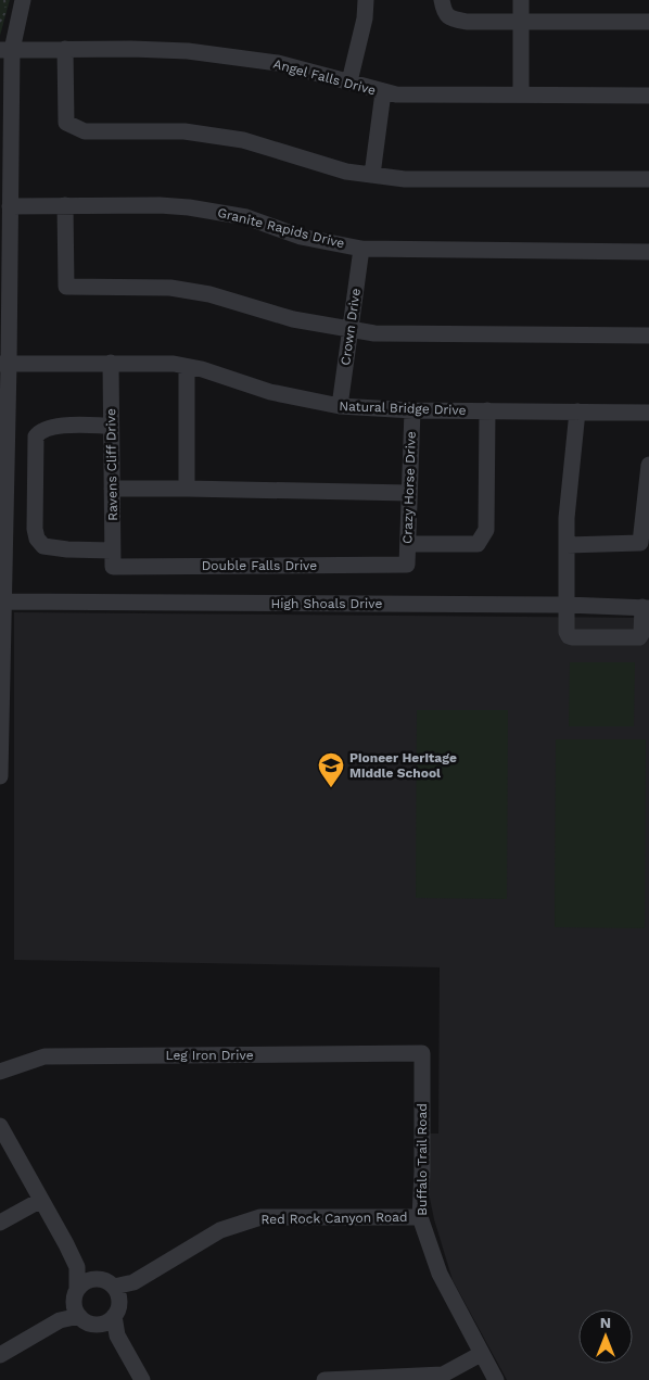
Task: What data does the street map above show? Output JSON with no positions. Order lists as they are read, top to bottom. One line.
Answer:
{"streets":{"street":["Angel Falls Drive","Granite Rapids Drive","Crown Drive","Natural Bridge Drive","Ravens Cliff Drive","Crazy Horse Drive","Double Falls Drive","High Shoals Drive","Leg Iron Drive","Buffalo Trail Road","Red Rock Canyon Road"]},"crossings":[["Granite Rapids Drive","Crown Drive"],["Crown Drive","Natural Bridge Drive"],["Natural Bridge Drive","Ravens Cliff Drive"],["Natural Bridge Drive","Crazy Horse Drive"],["Ravens Cliff Drive","Double Falls Drive"],["Crazy Horse Drive","Double Falls Drive"],["Leg Iron Drive","Buffalo Trail Road"],["Buffalo Trail Road","Red Rock Canyon Road"]],"places":{"school or university":["Pioneer Heritage Middle School"]},"north":"top"}
